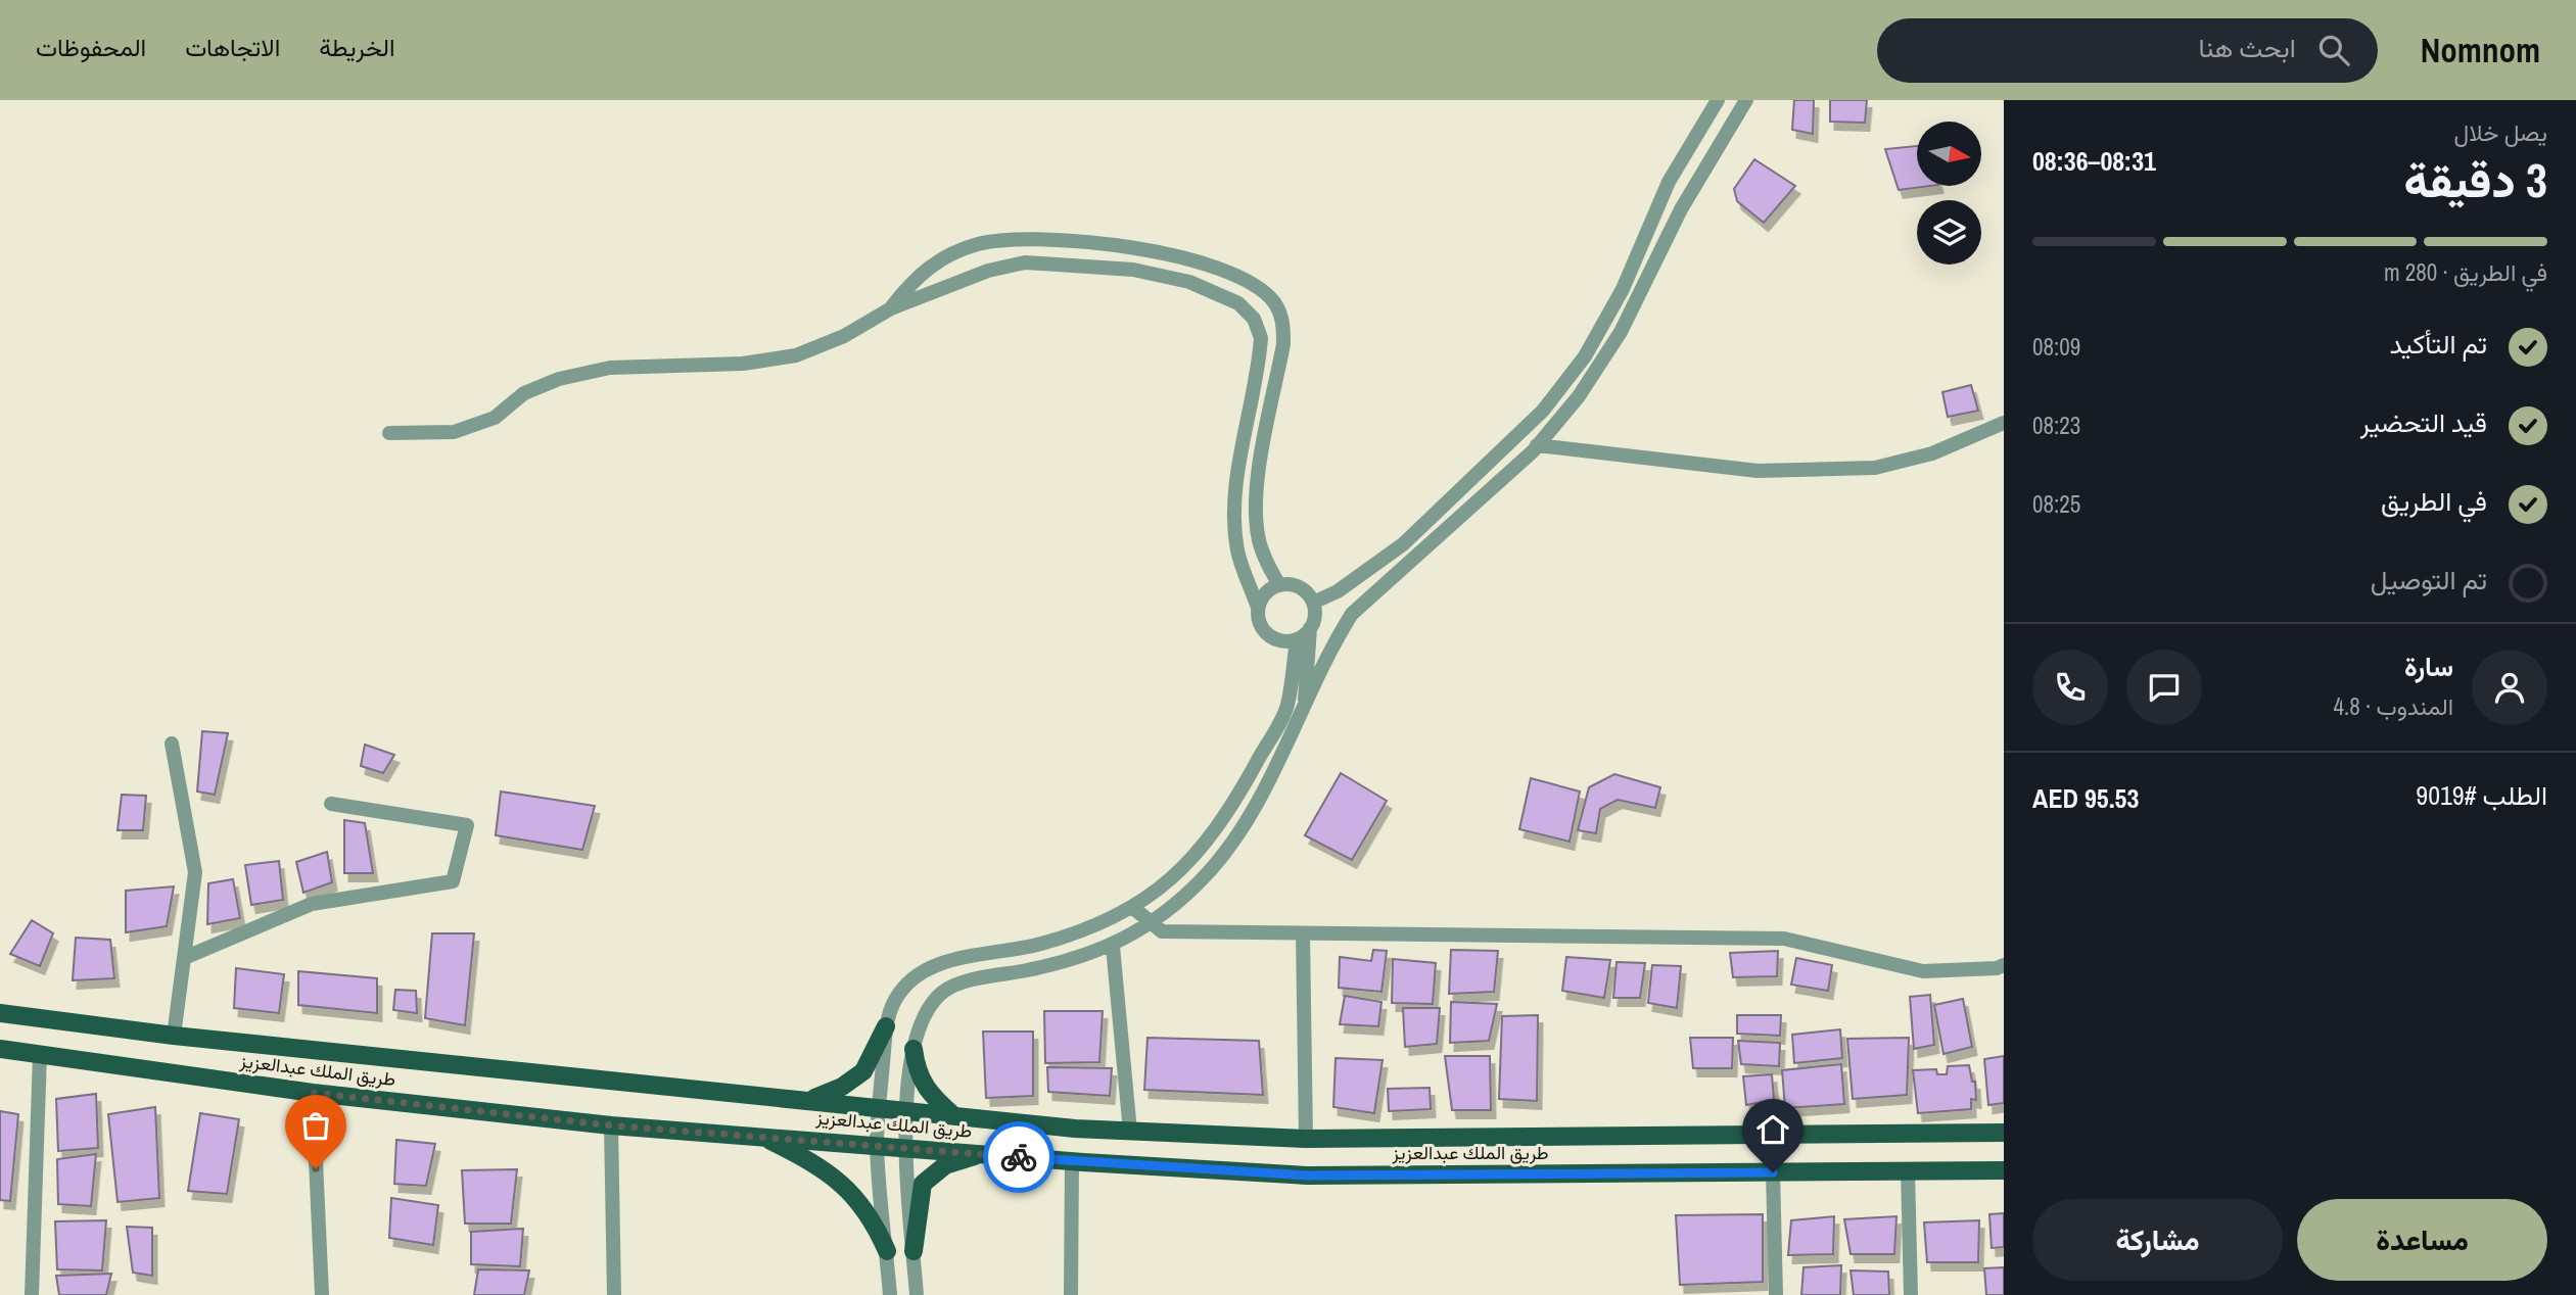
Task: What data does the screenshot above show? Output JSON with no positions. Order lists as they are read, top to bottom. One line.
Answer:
{"streets":{"main road":["طريق الملك عبدالعزيز"]},"north":"right","page":{"header":"Nomnom","search":"ابحث هنا","nav":["الخريطة","الاتجاهات","المحفوظات"],"heading":["3 دقيقة","يصل خلال","08:31–08:36"],"panel":["سارة","المندوب · 4.8","الطلب #9019","AED 95.53"],"bar":"في الطريق · 280 m","list":[["تم التأكيد","08:09"],["قيد التحضير","08:23"],["في الطريق","08:25"],"تم التوصيل"],"buttons":["مساعدة","مشاركة"]}}
